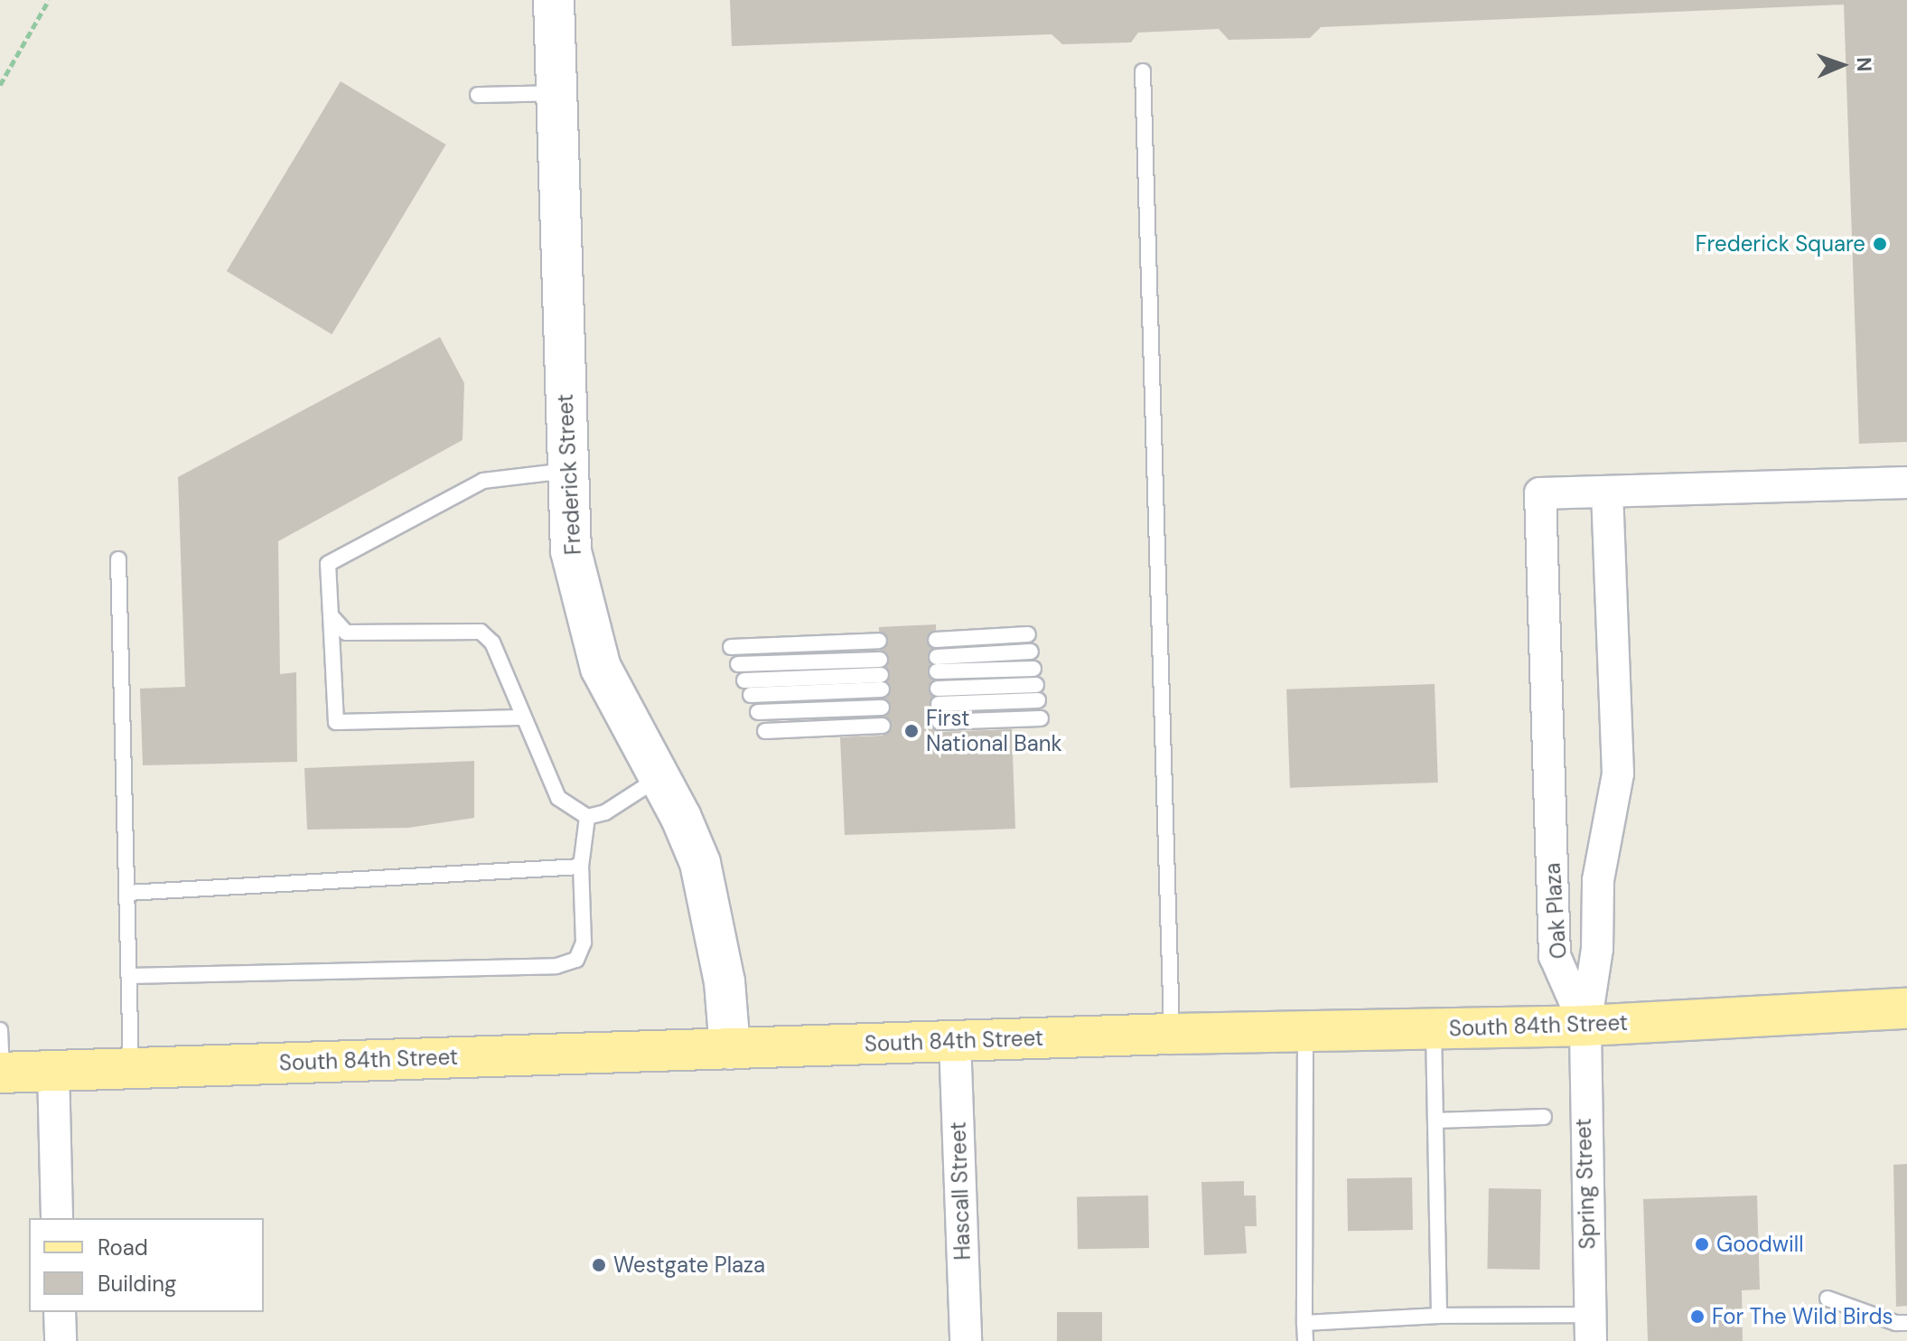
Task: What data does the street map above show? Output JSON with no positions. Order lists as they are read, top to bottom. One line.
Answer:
{"streets":{"main road":["Frederick Street","South 84th Street"],"street":["Oak Plaza","Spring Street","Hascall Street"]},"crossings":[["Frederick Street","South 84th Street"],["Oak Plaza","South 84th Street"],["Oak Plaza","Spring Street"],["South 84th Street","Spring Street"],["South 84th Street","Hascall Street"]],"places":["Frederick Square","First National Bank","Goodwill","Westgate Plaza","For The Wild Birds"],"legend":["Road","Building"],"north":"right"}
